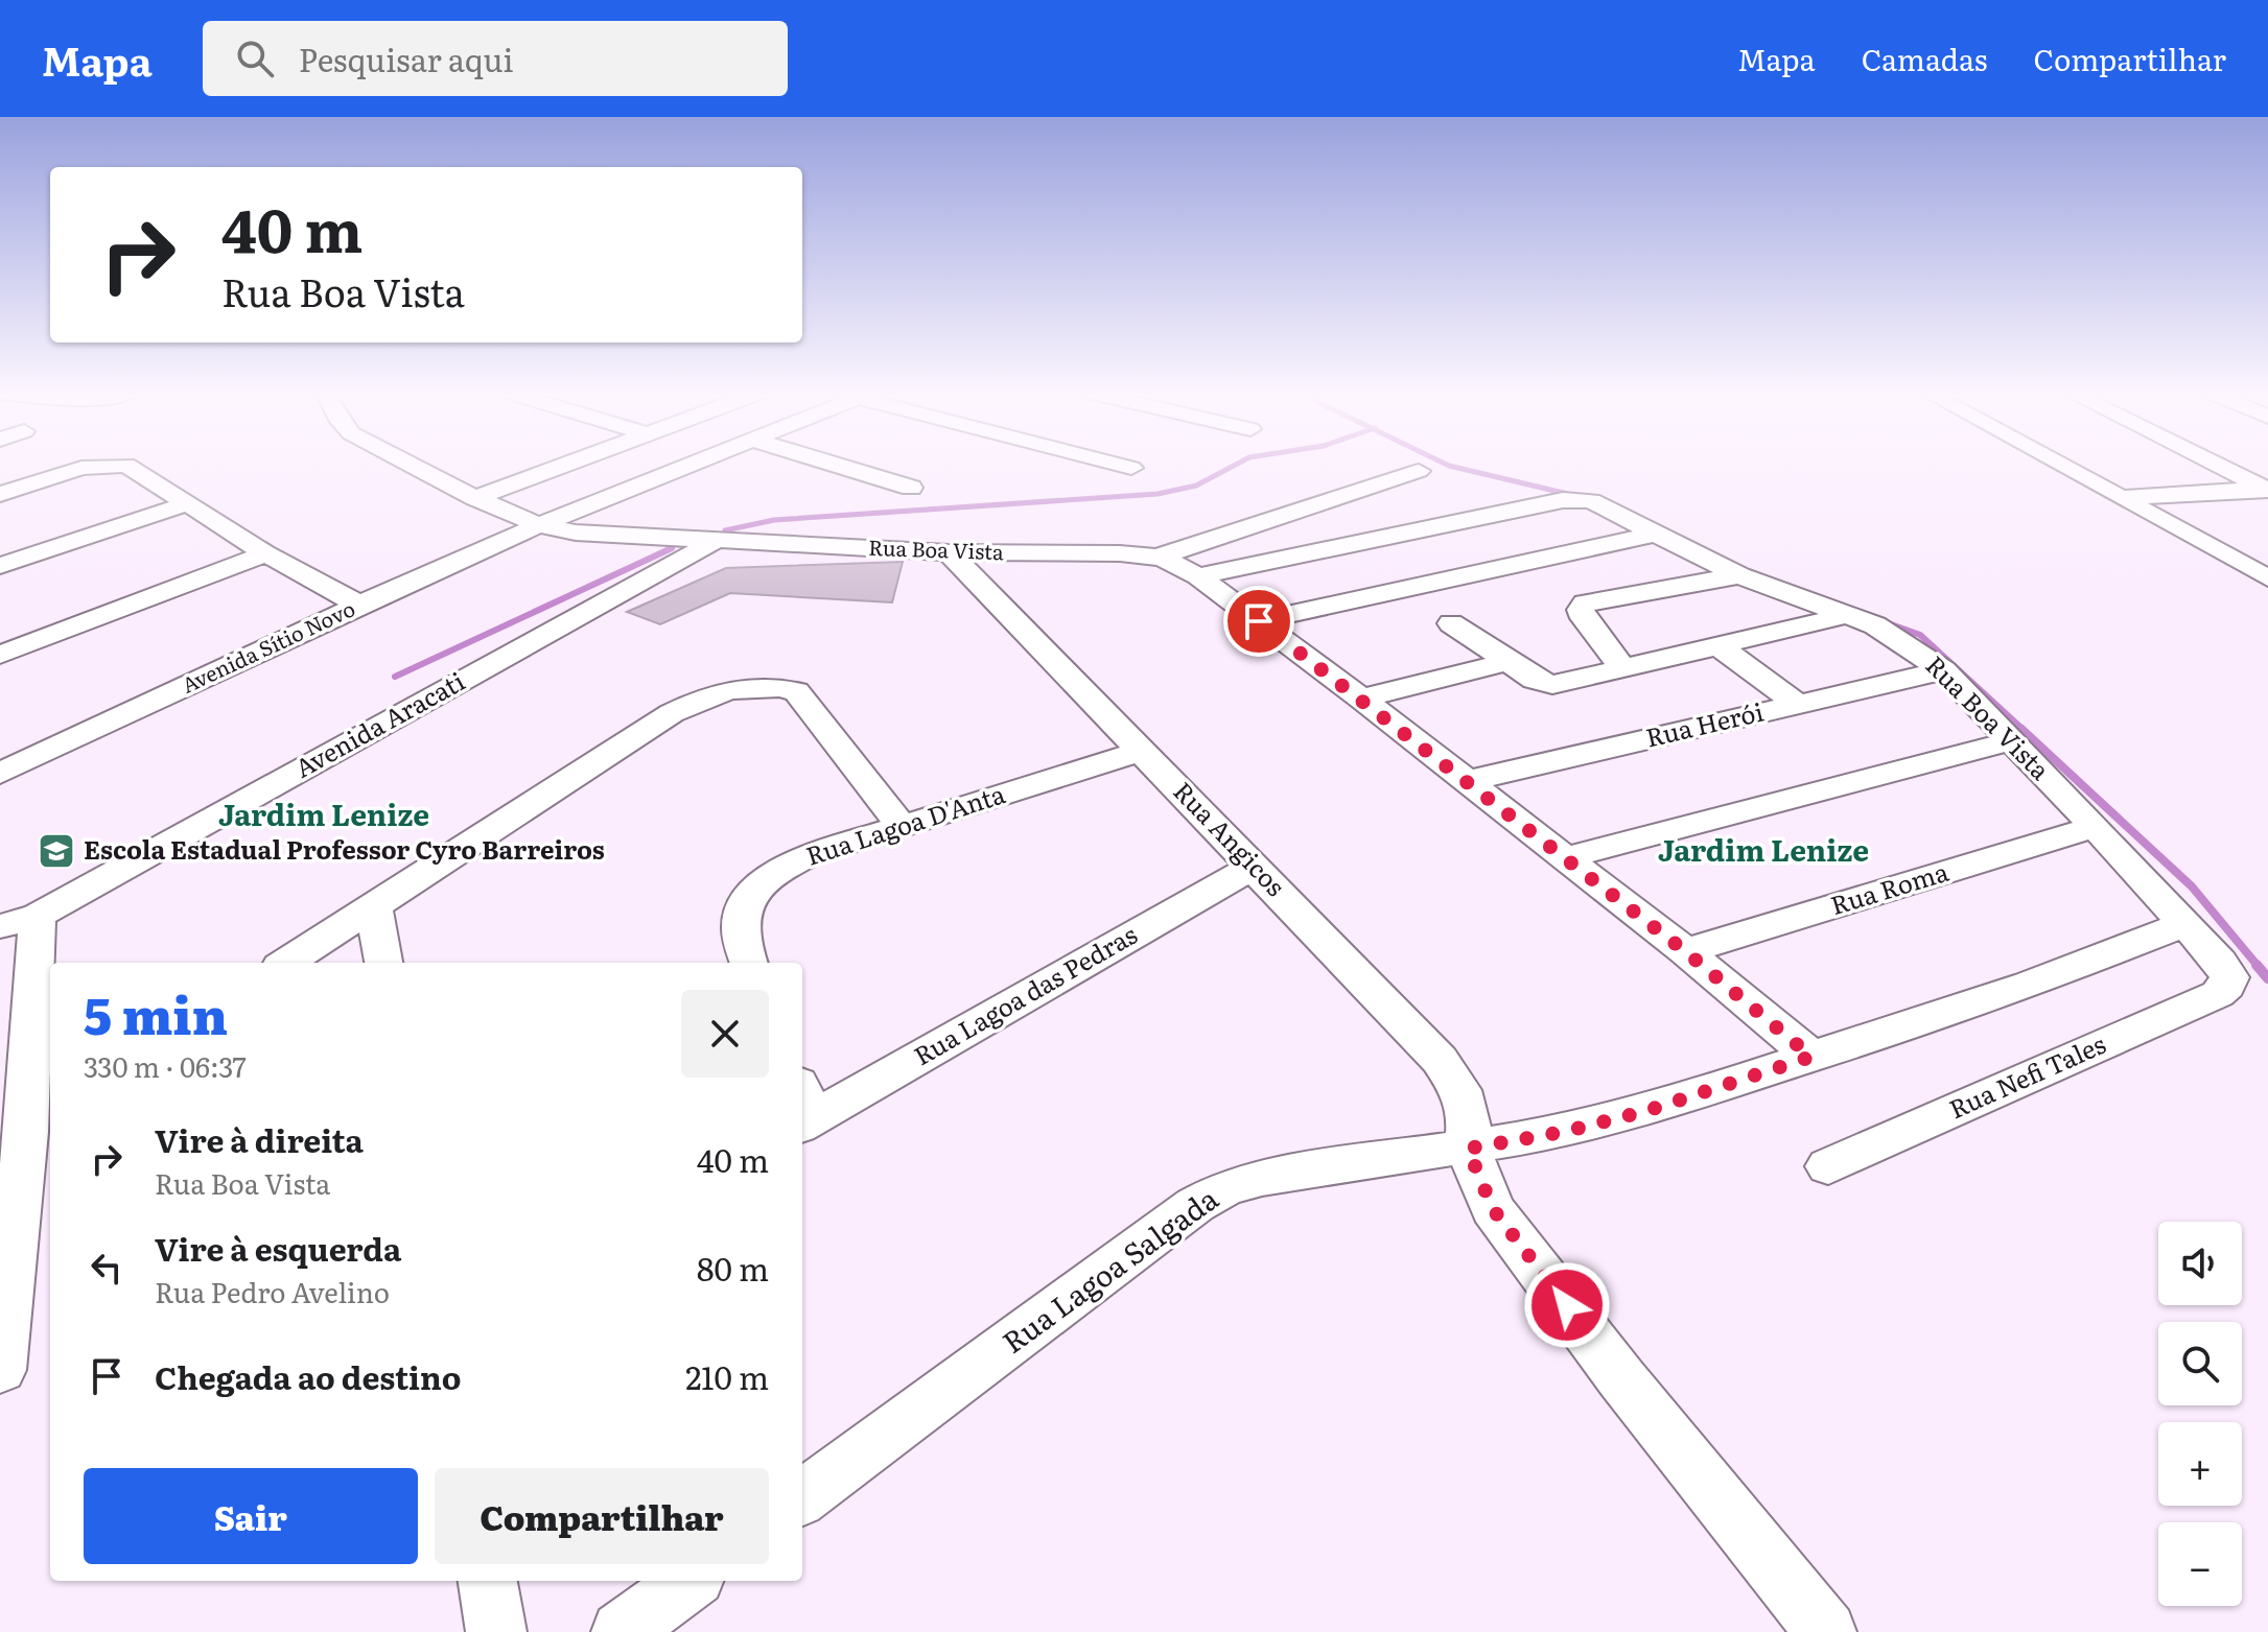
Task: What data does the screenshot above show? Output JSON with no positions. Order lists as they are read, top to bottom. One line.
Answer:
{"streets":{"street":["Rua Boa Vista","Avenida Sítio Novo","Avenida Aracati","Rua Herói","Rua Lagoa D'Anta","Rua Angicos","Rua Roma","Rua Lagoa das Pedras","Rua Nefi Tales","Rua Lagoa Salgada"]},"crossings":[["Rua Boa Vista","Avenida Aracati"],["Rua Boa Vista","Rua Herói"],["Rua Boa Vista","Rua Angicos"],["Rua Boa Vista","Rua Roma"],["Rua Boa Vista","Rua Nefi Tales"],["Rua Lagoa D'Anta","Rua Angicos"],["Rua Angicos","Rua Lagoa das Pedras"],["Rua Angicos","Rua Lagoa Salgada"]],"districts":["Jardim Lenize","Jardim Lenize"],"places":{"school or university":["Escola Estadual Professor Cyro Barreiros"]},"page":{"header":"Mapa","search":"Pesquisar aqui","nav":["Mapa","Camadas","Compartilhar"],"turn":["40 m","Rua Boa Vista"],"heading":["5 min","330 m · 06:37"],"list":[{"name":"Vire à direita","note":"Rua Boa Vista","value":"40 m"},{"name":"Vire à esquerda","note":"Rua Pedro Avelino","value":"80 m"},{"name":"Chegada ao destino","value":"210 m"}],"map_buttons":["+","−"],"buttons":["Sair","Compartilhar"]}}
